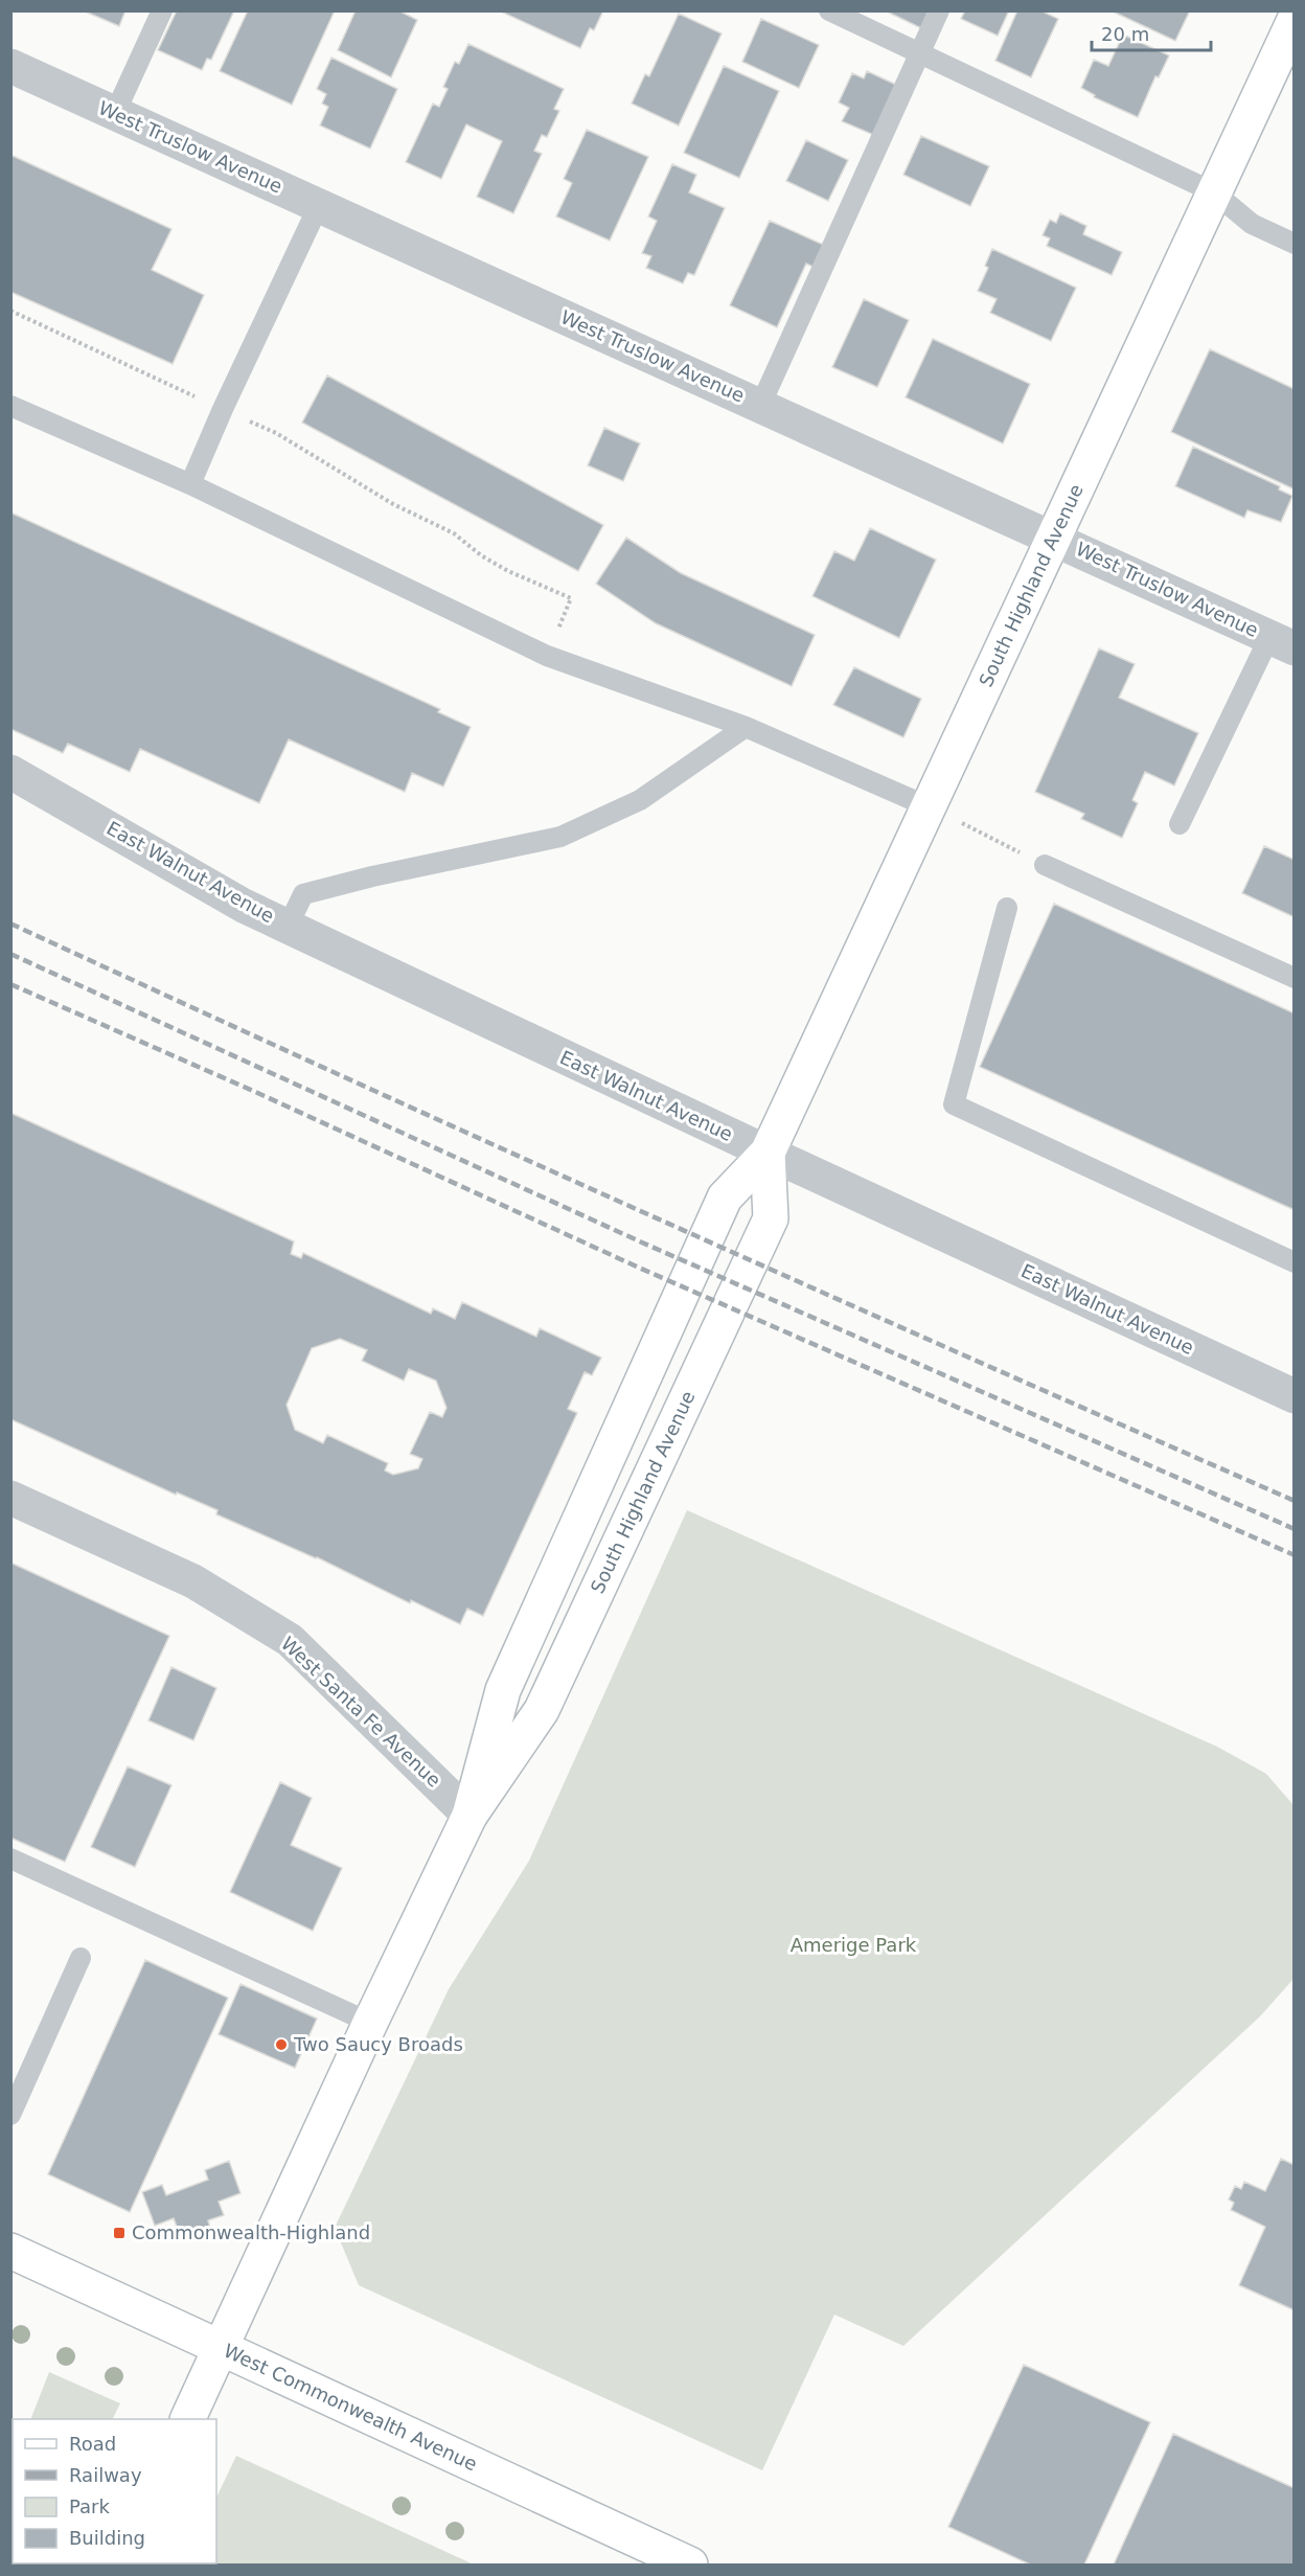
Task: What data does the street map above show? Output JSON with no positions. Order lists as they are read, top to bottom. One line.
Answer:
{"streets":{"street":["West Truslow Avenue","South Highland Avenue","East Walnut Avenue","West Santa Fe Avenue","West Commonwealth Avenue"]},"crossings":[["West Truslow Avenue","South Highland Avenue"],["South Highland Avenue","East Walnut Avenue"],["South Highland Avenue","West Santa Fe Avenue"],["South Highland Avenue","West Commonwealth Avenue"]],"parks":["Amerige Park"],"places":{"other":["Two Saucy Broads"],"transit":["Commonwealth-Highland"]},"legend":["Road","Railway","Park","Building"],"scale_bar":"20 m"}
